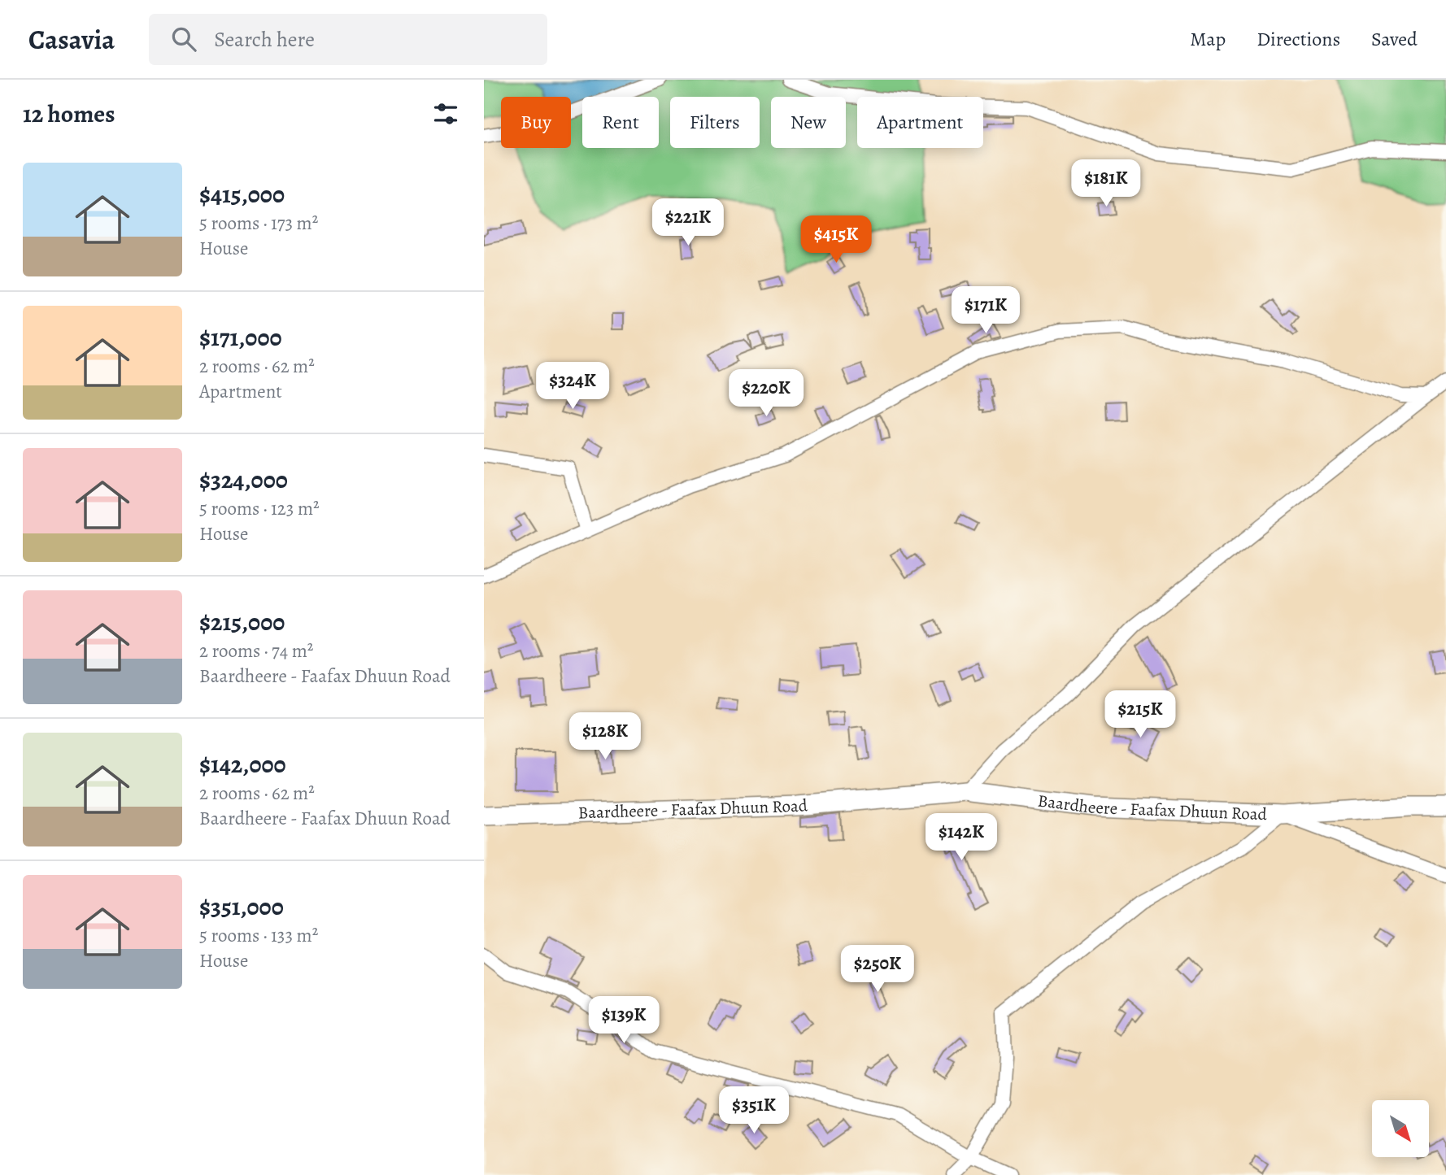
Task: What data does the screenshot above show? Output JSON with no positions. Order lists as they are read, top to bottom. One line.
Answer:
{"streets":{"main road":["Baardheere - Faafax Dhuun Road"]},"north":"bottom right","page":{"header":"Casavia","search":"Search here","nav":["Map","Directions","Saved"],"heading":"12 homes","chip":["Buy","Rent","Filters","New","Apartment"],"list":[{"name":"$415,000","note":"5 rooms · 173 m² · House"},{"name":"$171,000","note":"2 rooms · 62 m² · Apartment"},{"name":"$324,000","note":"5 rooms · 123 m² · House"},{"name":"$215,000","note":"2 rooms · 74 m² · Baardheere - Faafax Dhuun Road"},{"name":"$142,000","note":"2 rooms · 62 m² · Baardheere - Faafax Dhuun Road"},{"name":"$351,000","note":"5 rooms · 133 m² · House"}],"price":["$181K","$221K","$415K","$171K","$324K","$220K","$215K","$128K","$142K","$250K","$139K","$351K"]}}
